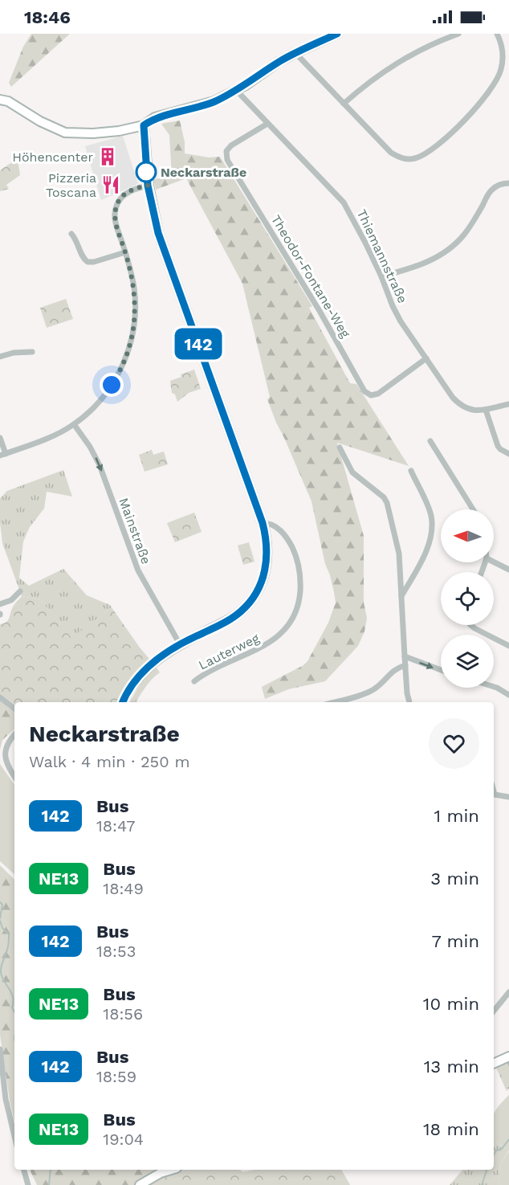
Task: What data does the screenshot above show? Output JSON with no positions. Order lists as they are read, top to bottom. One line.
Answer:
{"streets":{"street":["Thiemannstraße","Theodor-Fontane-Weg","Mainstraße","Lauterweg"]},"crossings":[["Thiemannstraße","Theodor-Fontane-Weg"]],"one_way":["Mainstraße"],"places":{"building":["Höhencenter"],"other":["Neckarstraße"],"restaurant":["Pizzeria Toscana"]},"lines":["bus line 142"],"north":"left","page":{"status":"18:46","on_map":"142","heading":["Neckarstraße","Walk · 4 min · 250 m"],"list":[{"mark":"142","name":"Bus","note":"18:47","value":"1 min"},{"mark":"NE13","name":"Bus","note":"18:49","value":"3 min"},{"mark":"142","name":"Bus","note":"18:53","value":"7 min"},{"mark":"NE13","name":"Bus","note":"18:56","value":"10 min"},{"mark":"142","name":"Bus","note":"18:59","value":"13 min"},{"mark":"NE13","name":"Bus","note":"19:04","value":"18 min"}]}}
